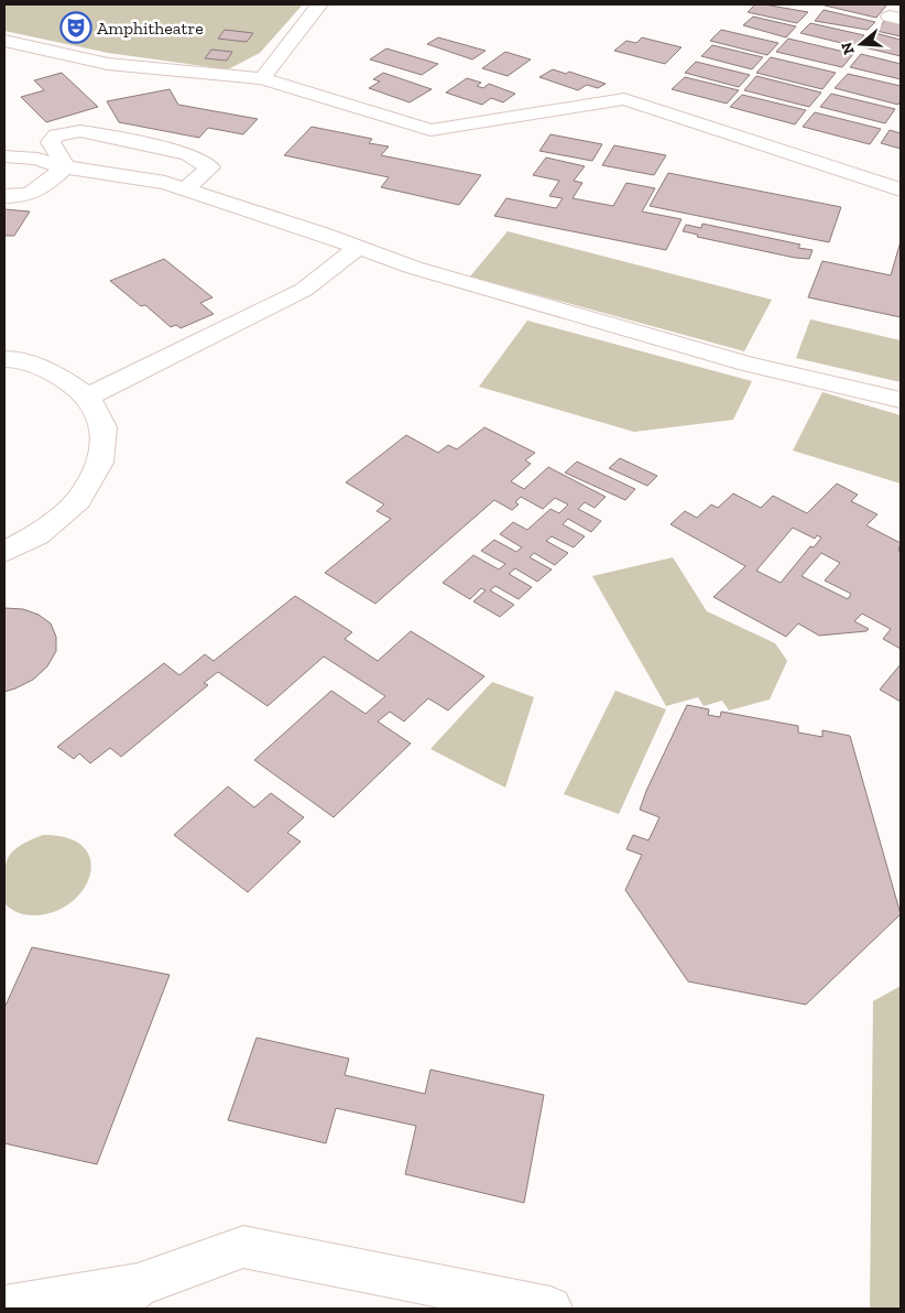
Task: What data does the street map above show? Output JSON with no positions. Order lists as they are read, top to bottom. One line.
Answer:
{"places":{"theatre":["Amphitheatre"]},"north":"left"}
